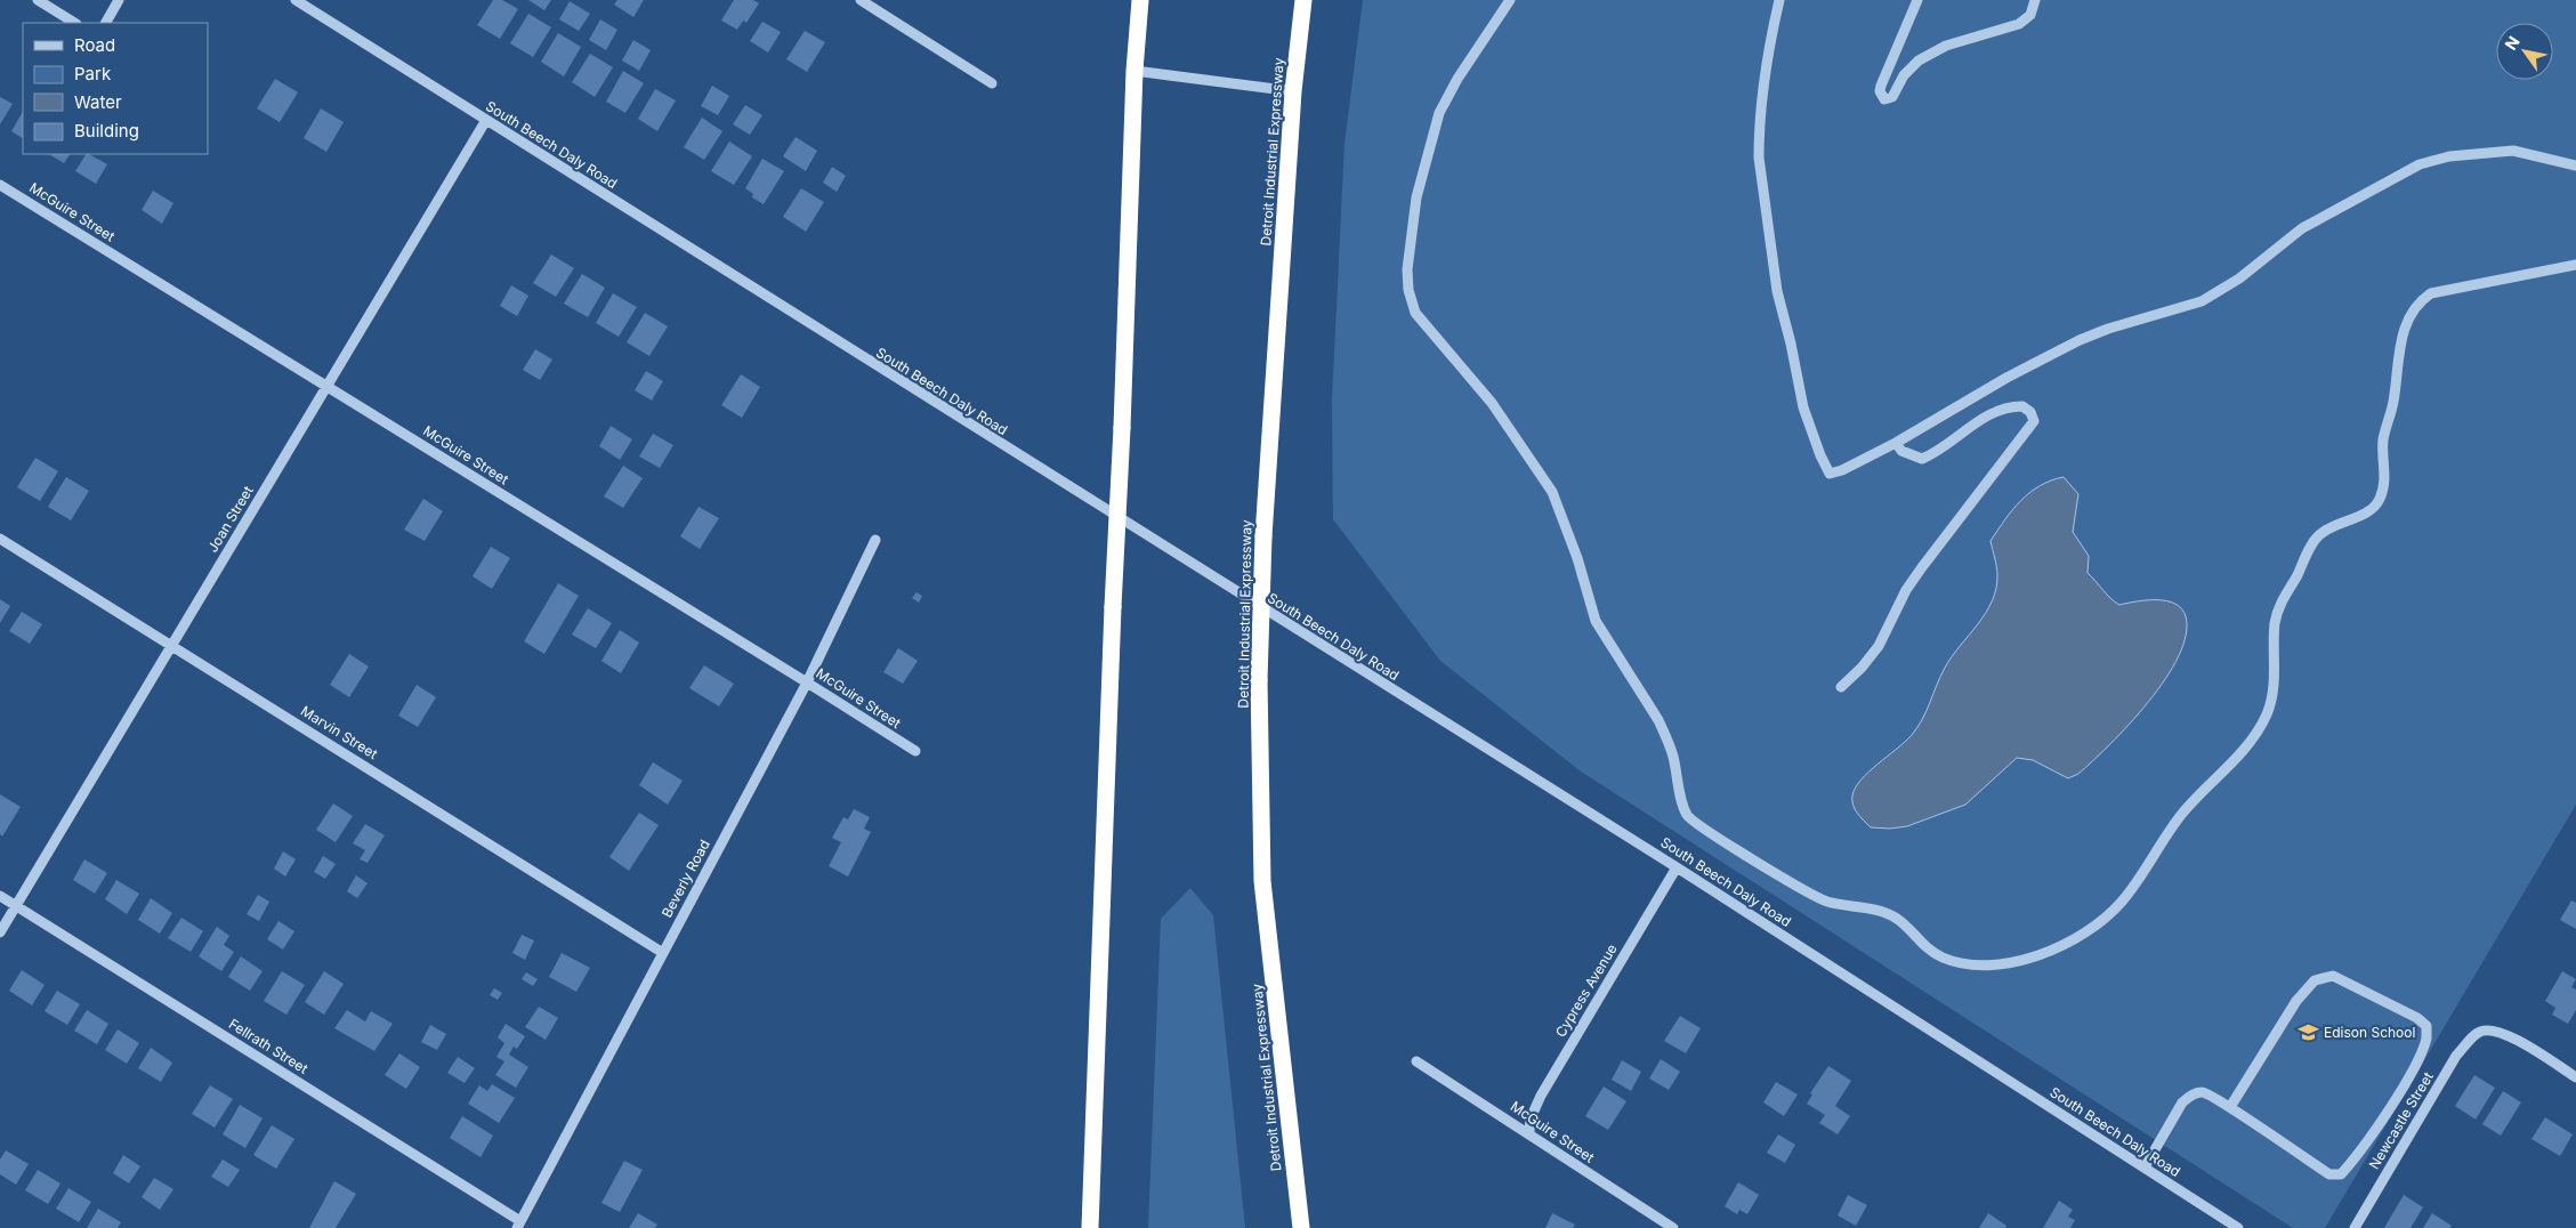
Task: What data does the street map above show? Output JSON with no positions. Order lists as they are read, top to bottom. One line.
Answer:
{"streets":{"highway":["Detroit Industrial Expressway"],"street":["South Beech Daly Road","McGuire Street","Joan Street","Marvin Street","Beverly Road","Cypress Avenue","Fellrath Street","Newcastle Street"]},"crossings":[["South Beech Daly Road","Joan Street"],["South Beech Daly Road","Cypress Avenue"],["McGuire Street","Joan Street"],["McGuire Street","Beverly Road"],["McGuire Street","Cypress Avenue"],["Joan Street","Marvin Street"],["Joan Street","Fellrath Street"],["Marvin Street","Beverly Road"],["Beverly Road","Fellrath Street"]],"places":{"school or university":["Edison School"]},"legend":["Road","Park","Water","Building"],"north":"top left"}
